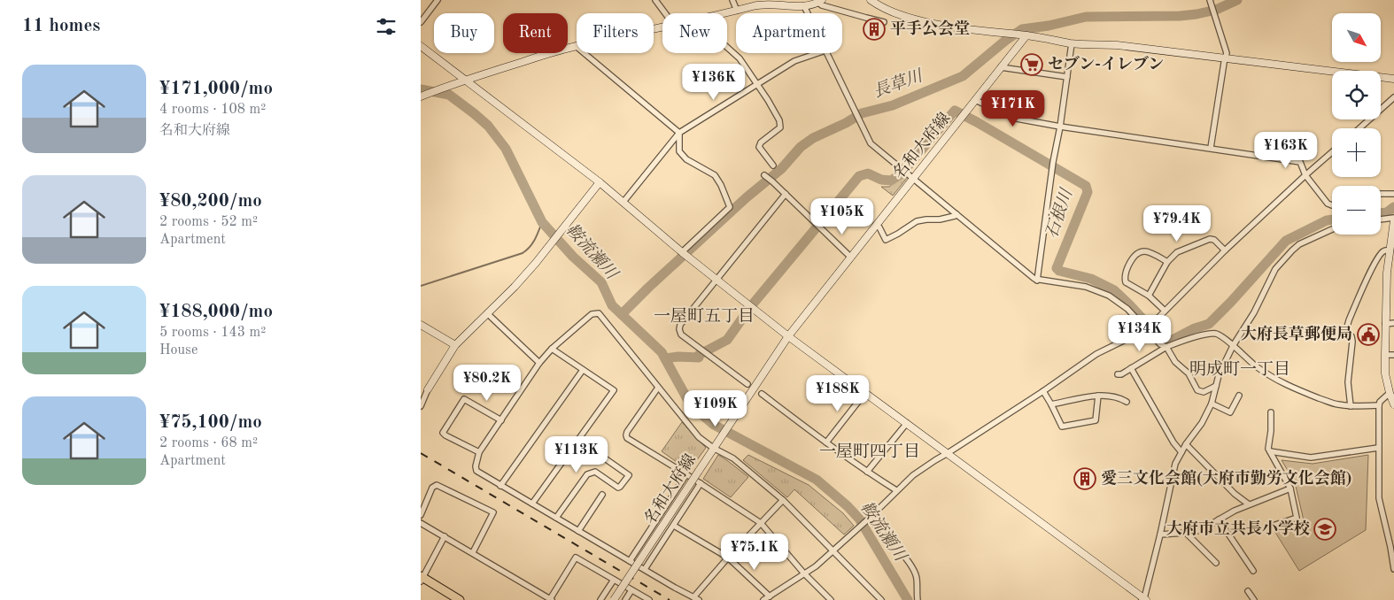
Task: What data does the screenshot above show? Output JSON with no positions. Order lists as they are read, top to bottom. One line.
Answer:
{"streets":{"street":["名和大府線"]},"districts":["一屋町五丁目","明成町一丁目","一屋町四丁目"],"water":["長草川","石根川","鞍流瀬川"],"places":{"building":["平手公会堂","愛三文化会館(大府市勤労文化会館)"],"supermarket":["セブン-イレブン"],"public building":["大府長草郵便局"],"school or university":["大府市立共長小学校"]},"north":"bottom right","page":{"heading":"11 homes","map_buttons":["+","−"],"chip":["Buy","Rent","Filters","New","Apartment"],"list":[{"name":"¥171,000/mo","note":"4 rooms · 108 m² · 名和大府線"},{"name":"¥80,200/mo","note":"2 rooms · 52 m² · Apartment"},{"name":"¥188,000/mo","note":"5 rooms · 143 m² · House"},{"name":"¥75,100/mo","note":"2 rooms · 68 m² · Apartment"}],"price":["¥136K","¥171K","¥163K","¥105K","¥79.4K","¥134K","¥80.2K","¥188K","¥109K","¥113K","¥75.1K"]}}
